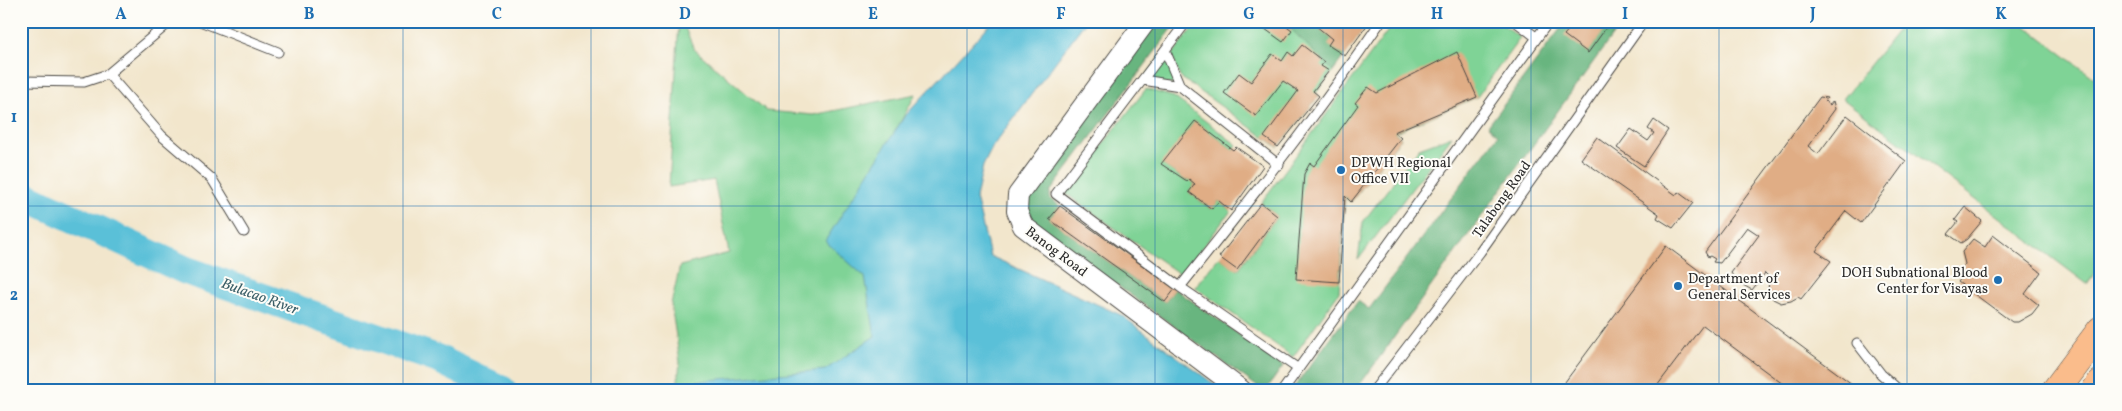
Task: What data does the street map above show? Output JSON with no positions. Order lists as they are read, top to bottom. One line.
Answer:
{"streets":{"street":["Banog Road"],"lane":["Talabong Road"]},"water":["Bulacao River"],"places":["DPWH Regional Office VII","DOH Subnational Blood Center for Visayas","Department of General Services"],"grid":{"columns":["A","B","C","D","E","F","G","H","I","J","K"],"rows":["1","2"]}}
